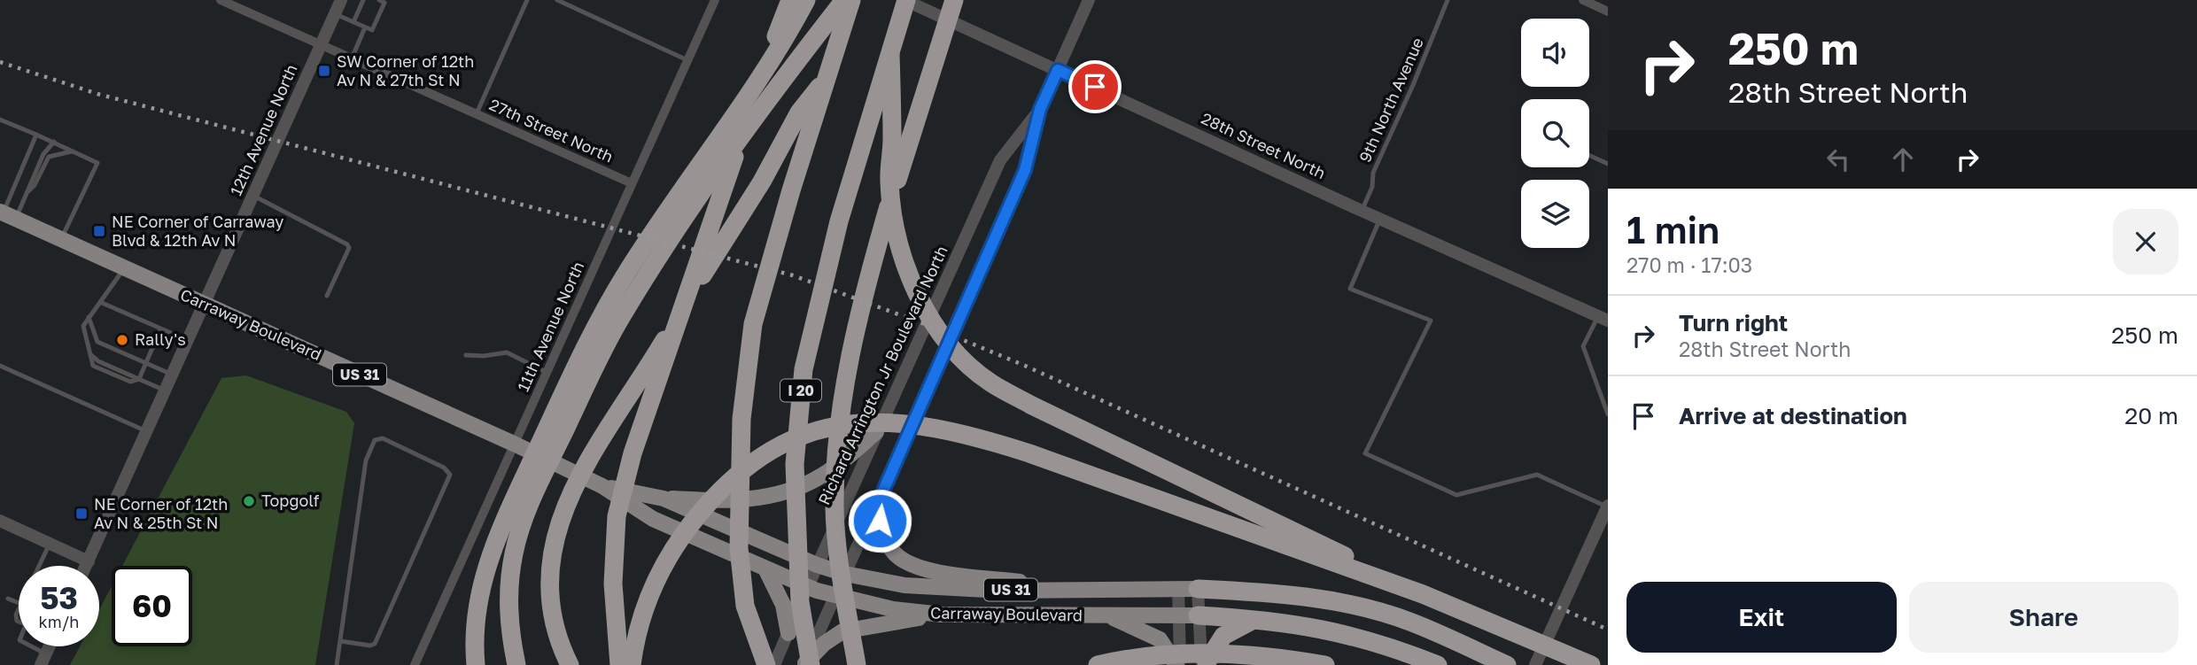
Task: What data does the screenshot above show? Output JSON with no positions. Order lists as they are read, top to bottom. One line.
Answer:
{"streets":{"highway":["US 31","I 20"],"main road":["Carraway Boulevard"],"street":["12th Avenue North","27th Street North","28th Street North","11th Avenue North","Richard Arrington Jr Boulevard North"],"lane":["9th North Avenue"]},"crossings":[["9th North Avenue","28th Street North"],["12th Avenue North","27th Street North"],["12th Avenue North","Carraway Boulevard"],["27th Street North","11th Avenue North"],["28th Street North","Richard Arrington Jr Boulevard North"],["28th Street North","I 20"],["Carraway Boulevard","11th Avenue North"],["Carraway Boulevard","US 31"],["Carraway Boulevard","Richard Arrington Jr Boulevard North"],["Richard Arrington Jr Boulevard North","I 20"]],"places":{"transit":["SW Corner of 12th Av N & 27th St N","NE Corner of Carraway Blvd & 12th Av N","NE Corner of 12th Av N & 25th St N"],"other":["Rally's","Topgolf"]},"page":{"turn":["250 m","28th Street North"],"heading":["1 min","270 m · 17:03"],"list":[{"name":"Turn right","note":"28th Street North","value":"250 m"},{"name":"Arrive at destination","value":"20 m"}],"speed":"53 km/h","limit":"60","buttons":["Exit","Share"]}}
